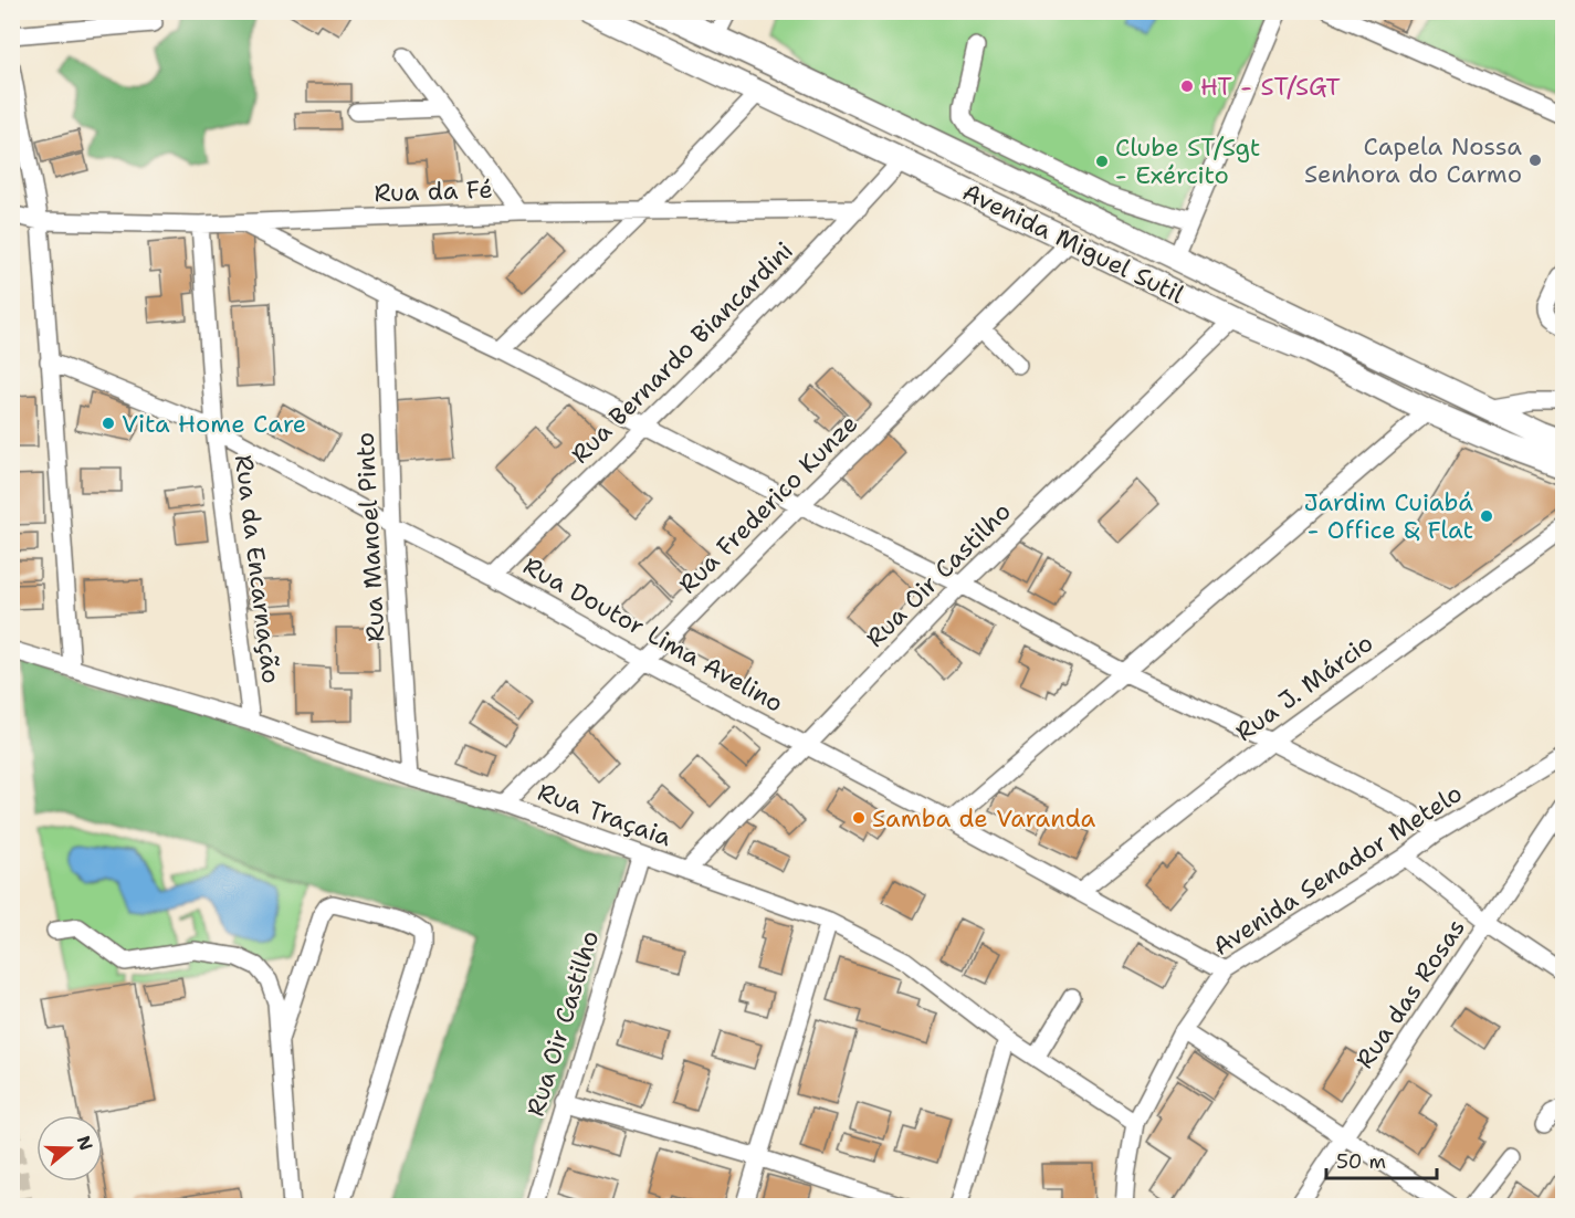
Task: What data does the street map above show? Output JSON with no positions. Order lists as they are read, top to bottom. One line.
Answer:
{"streets":{"highway":["Avenida Miguel Sutil"],"street":["Rua da Fé","Rua Bernardo Biancardini","Rua Frederico Kunze","Rua Manoel Pinto","Rua da Encarnação","Rua Oir Castilho","Rua Doutor Lima Avelino","Rua J. Márcio","Rua Traçaia","Avenida Senador Metelo","Rua das Rosas"]},"crossings":[["Rua da Fé","Rua Bernardo Biancardini"],["Rua da Fé","Rua da Encarnação"],["Avenida Miguel Sutil","Rua Bernardo Biancardini"],["Avenida Miguel Sutil","Rua Frederico Kunze"],["Avenida Miguel Sutil","Rua Oir Castilho"],["Rua Bernardo Biancardini","Rua Doutor Lima Avelino"],["Rua Frederico Kunze","Rua Doutor Lima Avelino"],["Rua Frederico Kunze","Rua Traçaia"],["Rua Manoel Pinto","Rua Doutor Lima Avelino"],["Rua Manoel Pinto","Rua Traçaia"],["Rua da Encarnação","Rua Doutor Lima Avelino"],["Rua da Encarnação","Rua Traçaia"],["Rua Oir Castilho","Rua Doutor Lima Avelino"],["Rua Oir Castilho","Rua Traçaia"],["Rua Doutor Lima Avelino","Rua J. Márcio"],["Rua Doutor Lima Avelino","Avenida Senador Metelo"],["Rua Traçaia","Avenida Senador Metelo"]],"places":["HT - ST/SGT","Capela Nossa Senhora do Carmo","Clube ST/Sgt - Exército","Vita Home Care","Jardim Cuiabá - Office & Flat","Samba de Varanda"],"scale_bar":"50 m","north":"right"}
